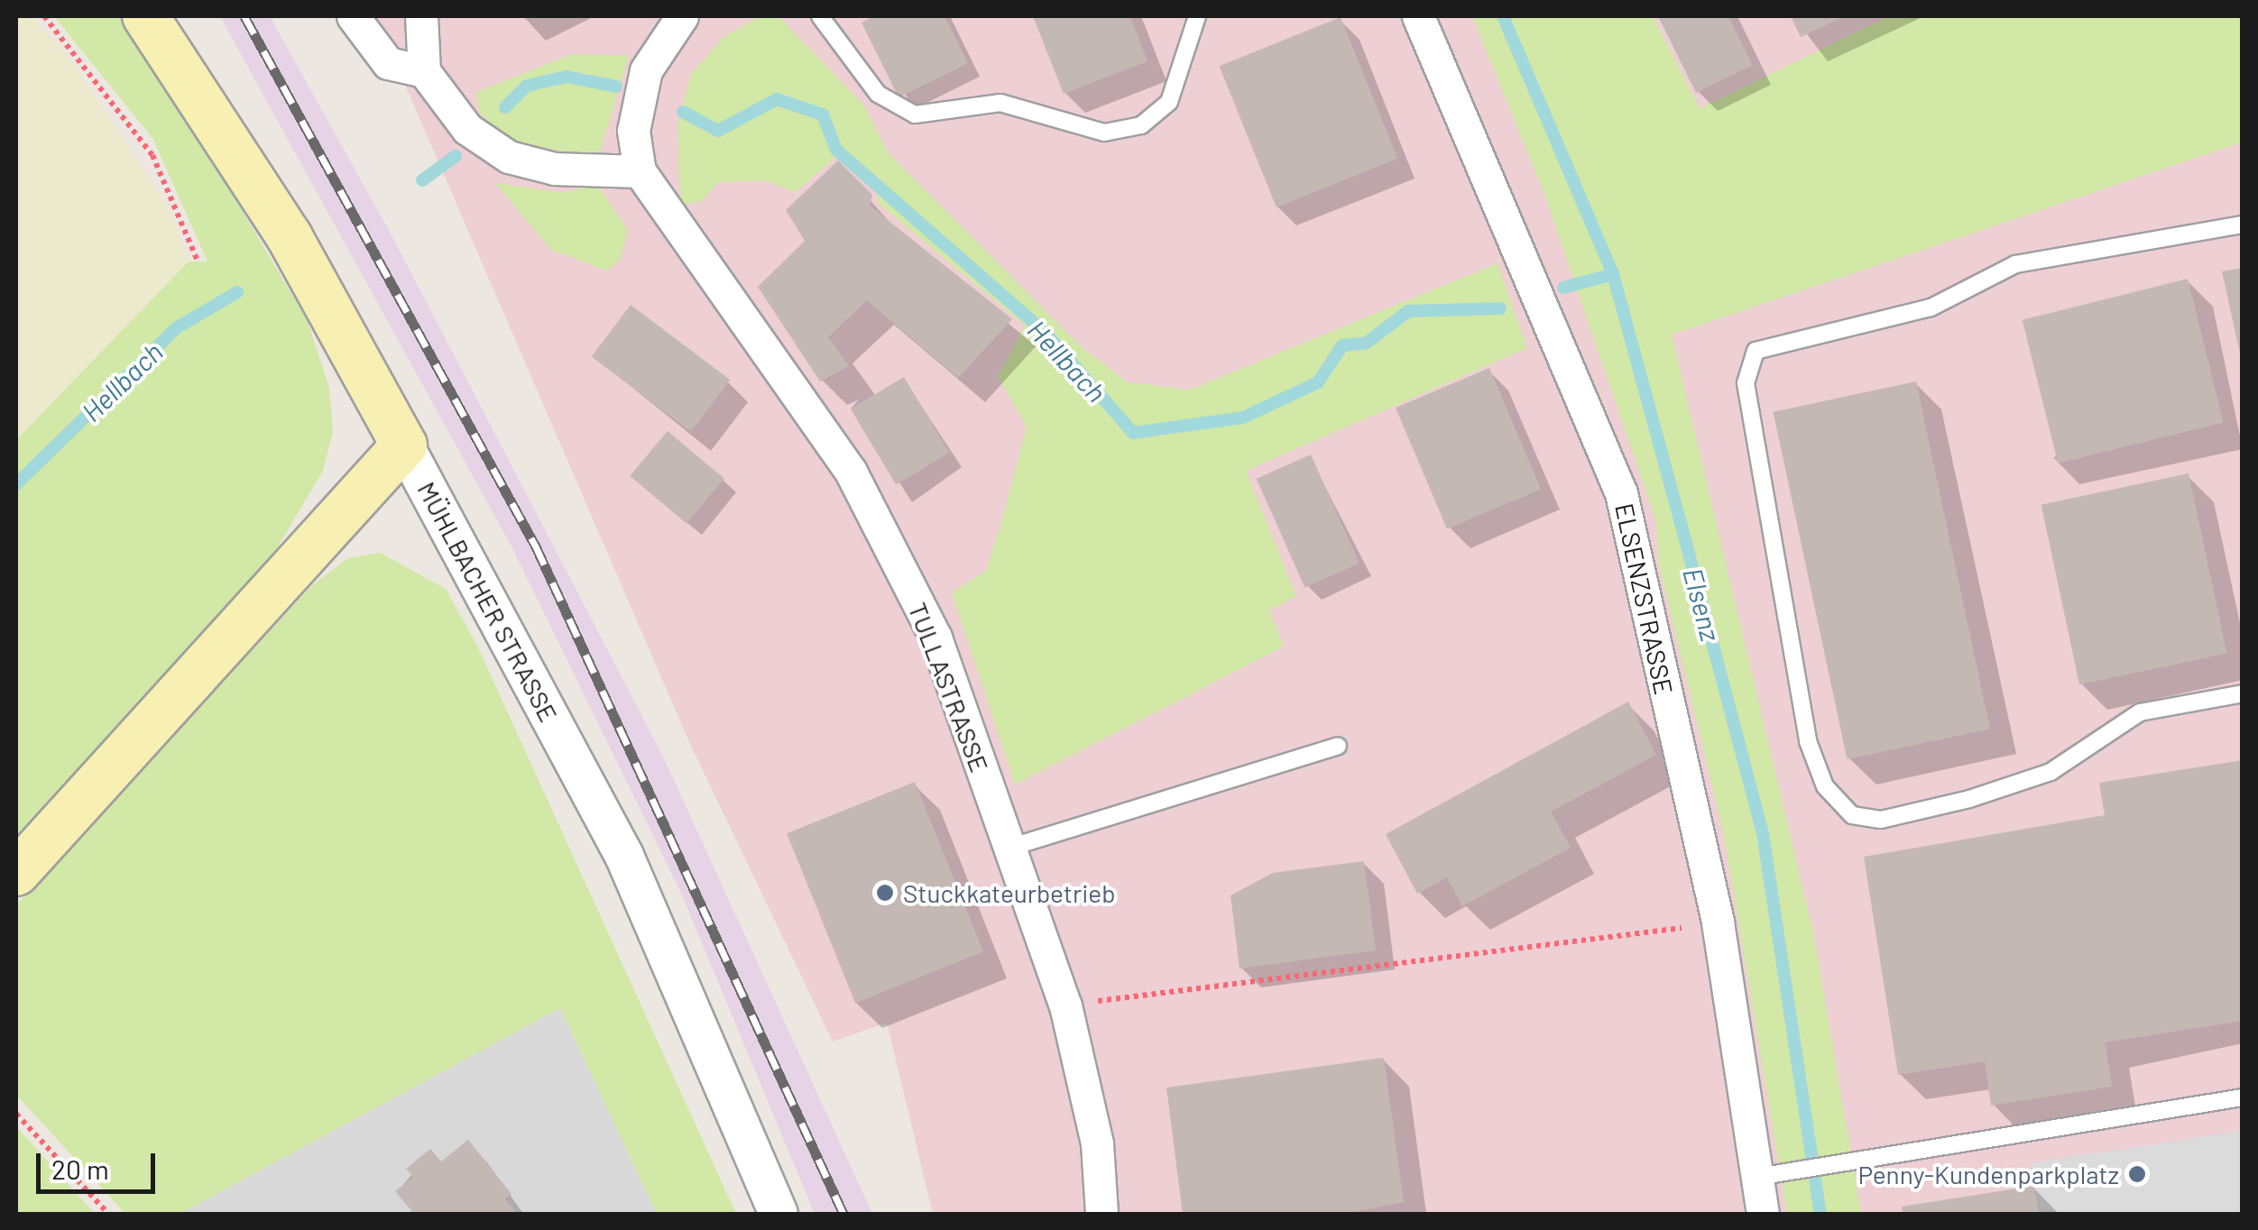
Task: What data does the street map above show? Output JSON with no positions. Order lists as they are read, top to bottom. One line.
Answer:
{"streets":{"main road":["MÜHLBACHER STRASSE"],"street":["ELSENZSTRASSE","TULLASTRASSE"]},"water":["Hellbach","Elsenz"],"places":["Stuckkateurbetrieb","Penny-Kundenparkplatz"],"scale_bar":"20 m"}
